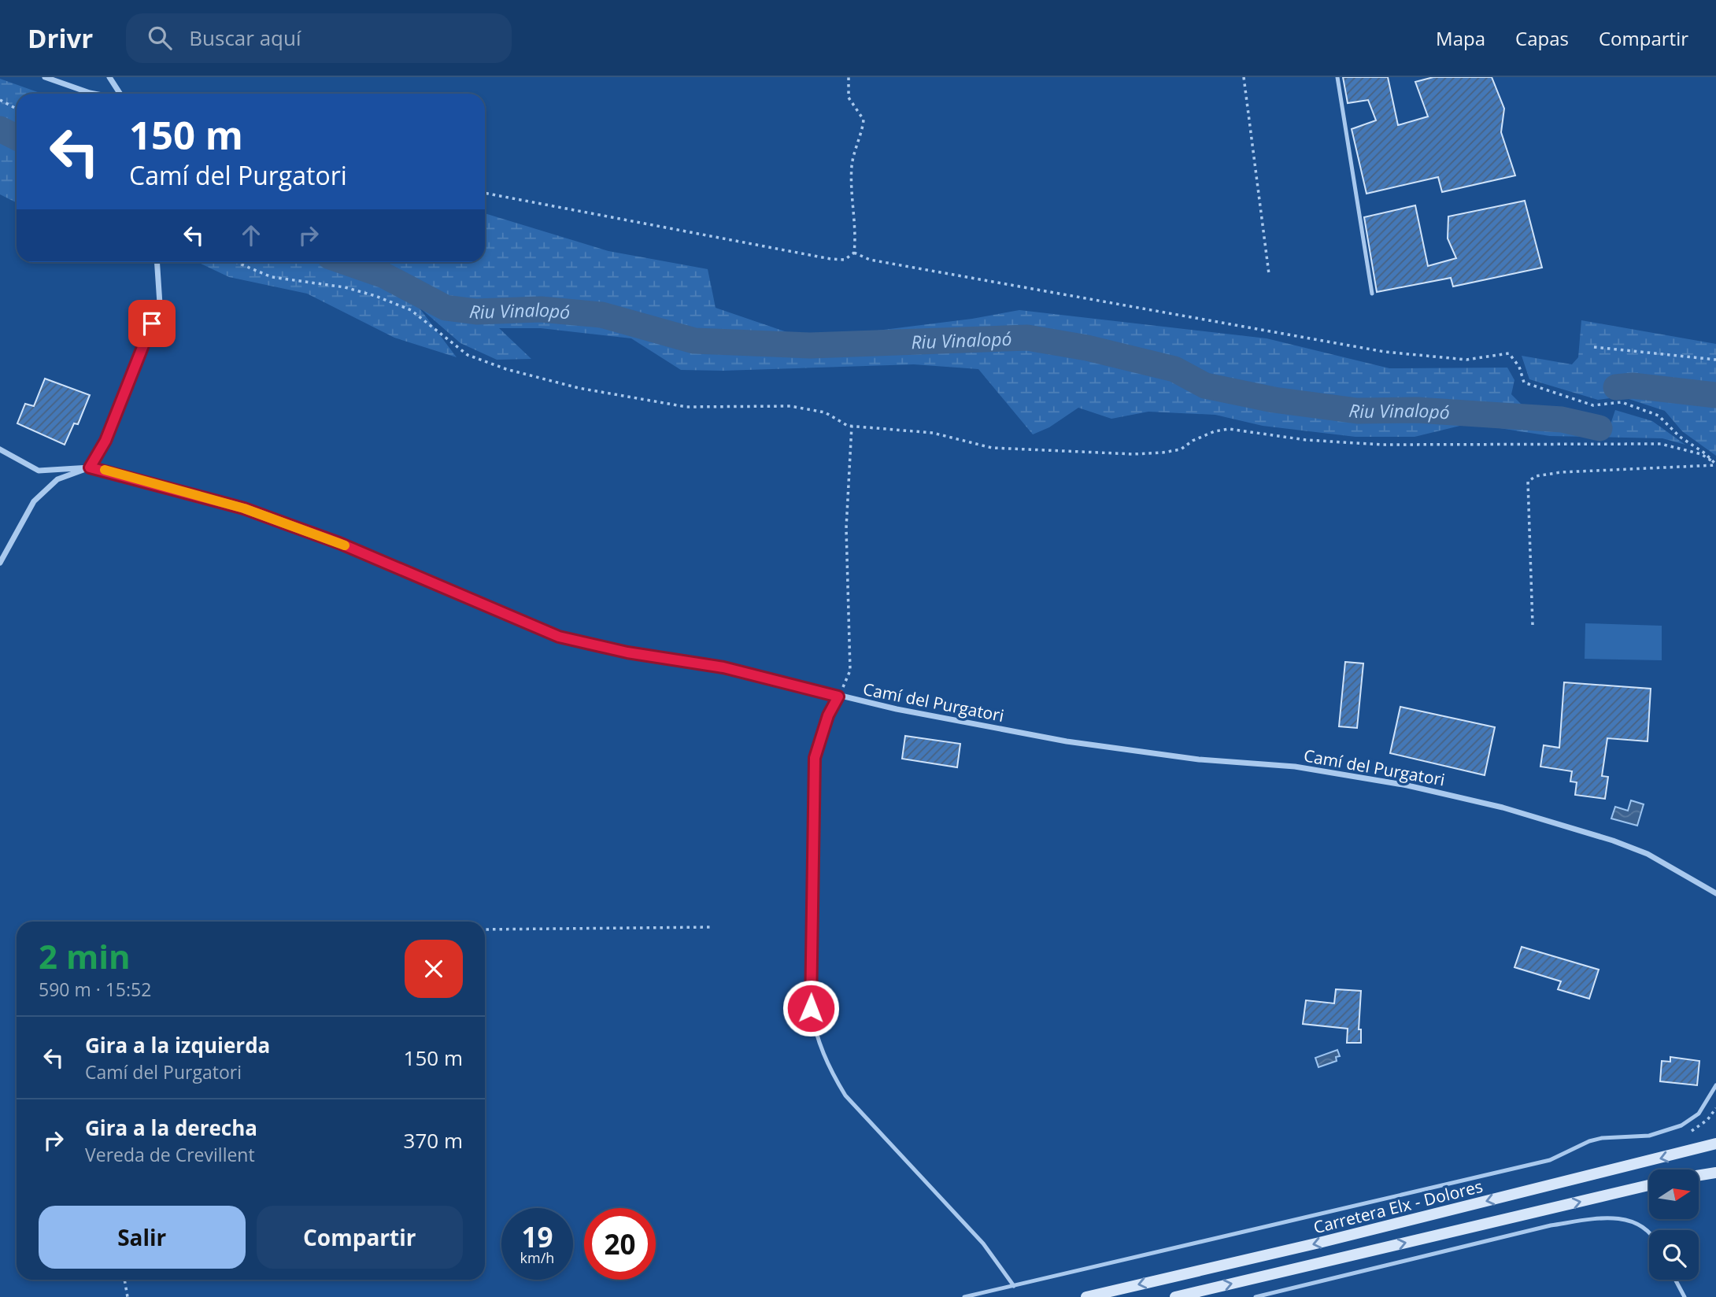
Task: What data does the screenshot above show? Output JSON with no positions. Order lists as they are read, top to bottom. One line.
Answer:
{"streets":{"main road":["Carretera Elx - Dolores"],"street":["Camí del Purgatori"]},"water":["Riu Vinalopó"],"north":"right","page":{"header":"Drivr","search":"Buscar aquí","nav":["Mapa","Capas","Compartir"],"turn":["150 m","Camí del Purgatori"],"heading":["2 min","590 m · 15:52"],"list":[{"name":"Gira a la izquierda","note":"Camí del Purgatori","value":"150 m"},{"name":"Gira a la derecha","note":"Vereda de Crevillent","value":"370 m"}],"buttons":["Salir","Compartir"],"speed":"19 km/h","limit":"20"}}
